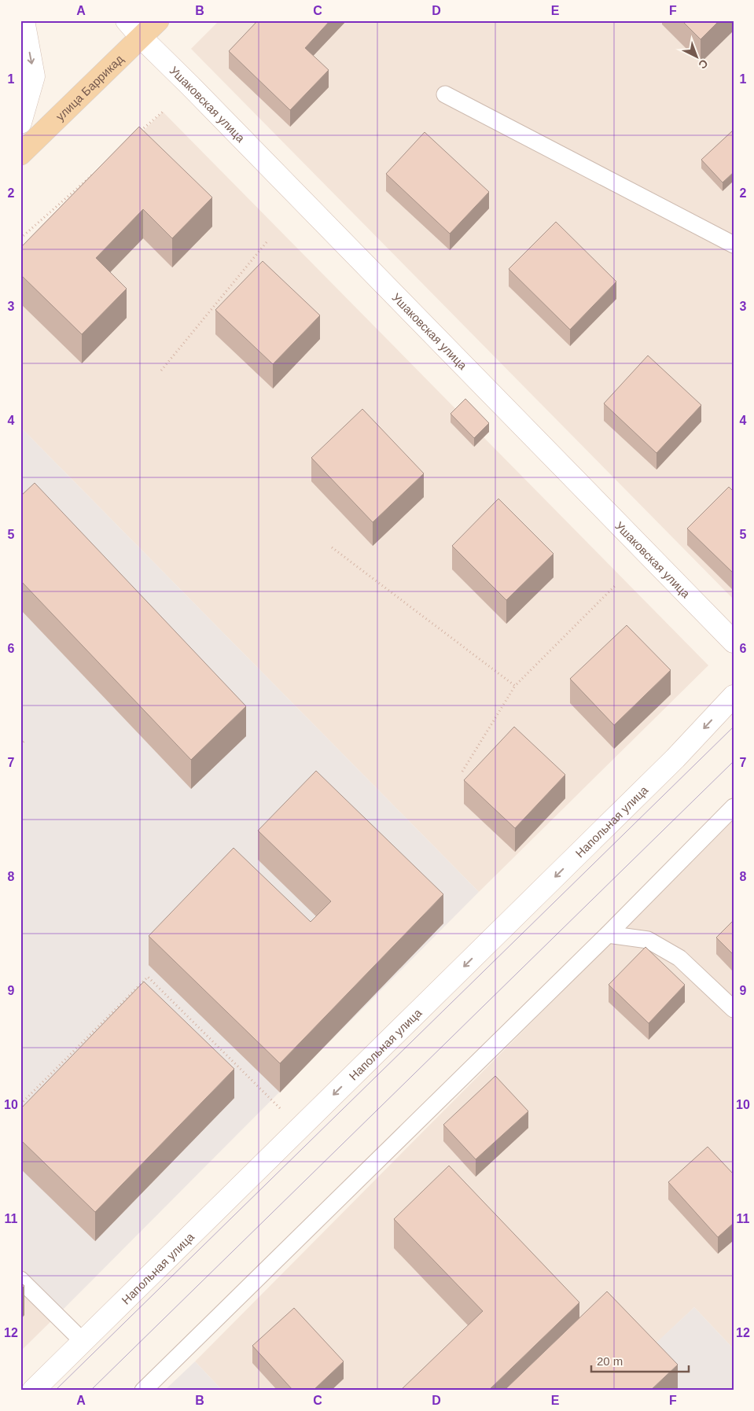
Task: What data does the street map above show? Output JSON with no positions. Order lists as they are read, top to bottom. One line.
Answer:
{"streets":{"main road":["улица Баррикад"],"street":["Ушаковская улица","Напольная улица"]},"crossings":[["улица Баррикад","Ушаковская улица"]],"one_way":["Напольная улица"],"scale_bar":"20 m","north":"bottom right","grid":{"columns":["A","B","C","D","E","F"],"rows":["1","2","3","4","5","6","7","8","9","10","11","12"]}}
